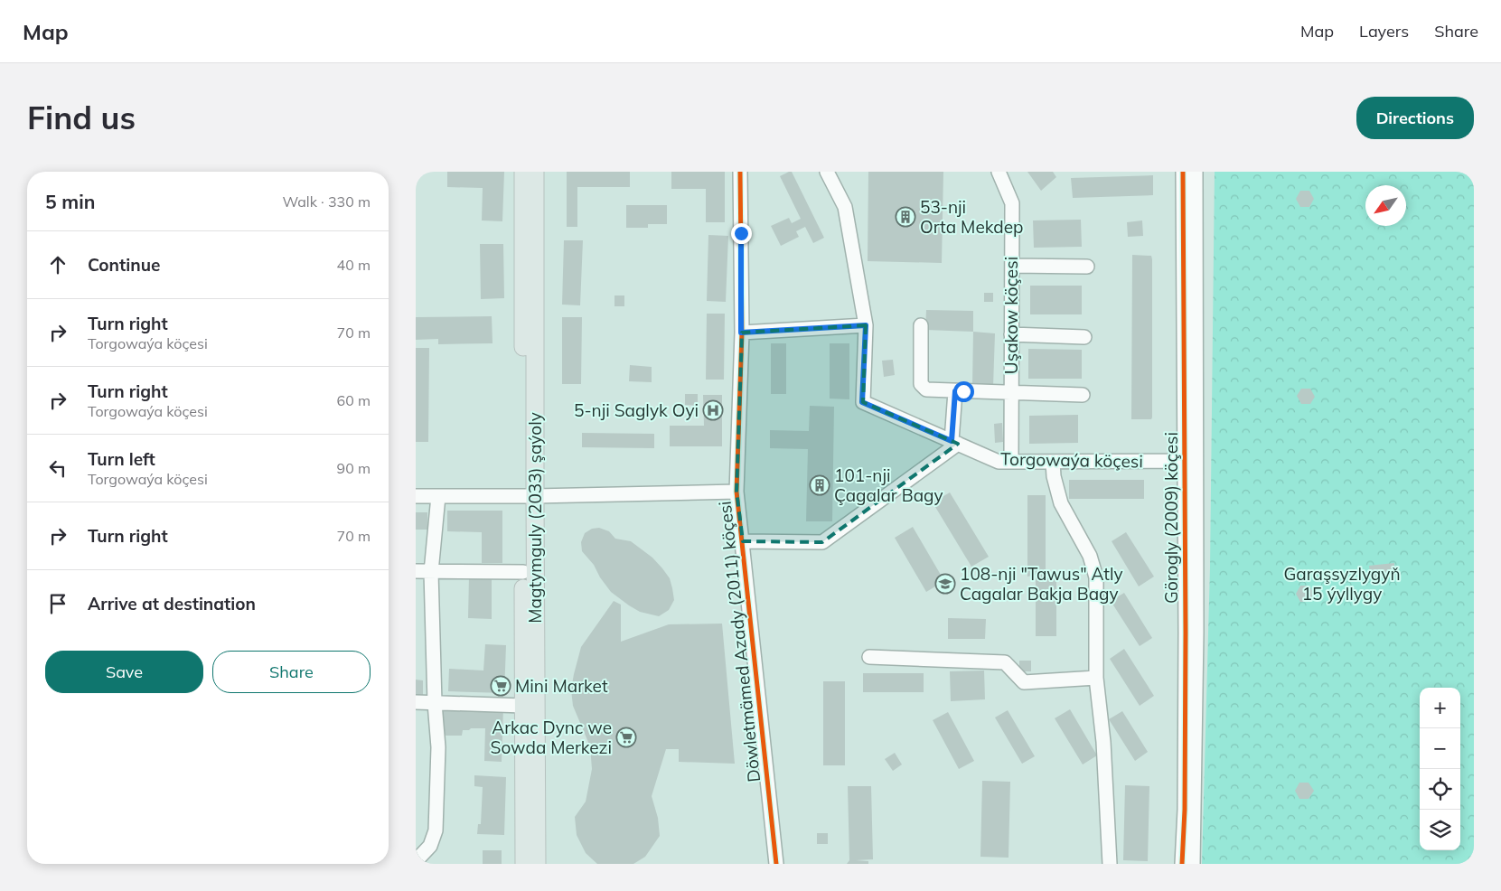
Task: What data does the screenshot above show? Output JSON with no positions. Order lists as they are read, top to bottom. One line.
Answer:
{"streets":{"main road":["Magtymguly (2033) şaýoly"],"street":["Uşakow köçesi","Torgowaýa köçesi","Görogly (2009) köçesi","Döwletmämed Azady (2011) köçesi"]},"crossings":[["Uşakow köçesi","Torgowaýa köçesi"],["Torgowaýa köçesi","Görogly (2009) köçesi"]],"parks":["Garaşsyzlygyň 15 ýyllygy"],"places":{"building":["53-nji Orta Mekdep","101-nji Çagalar Bagy"],"hospital":["5-nji Saglyk Oyi"],"school or university":["108-nji \"Tawus\" Atly Cagalar Bakja Bagy"],"supermarket":["Mini Market","Arkac Dync we Sowda Merkezi"]},"north":"bottom left","page":{"header":"Map","nav":["Map","Layers","Share"],"buttons":["Directions",["Save","Share"]],"title":"Find us","heading":["5 min","Walk · 330 m"],"list":[["Continue","40 m"],["Turn right","Torgowaýa köçesi","70 m"],["Turn right","Torgowaýa köçesi","60 m"],["Turn left","Torgowaýa köçesi","90 m"],["Turn right","70 m"],"Arrive at destination"],"map_buttons":["+","−"]}}
